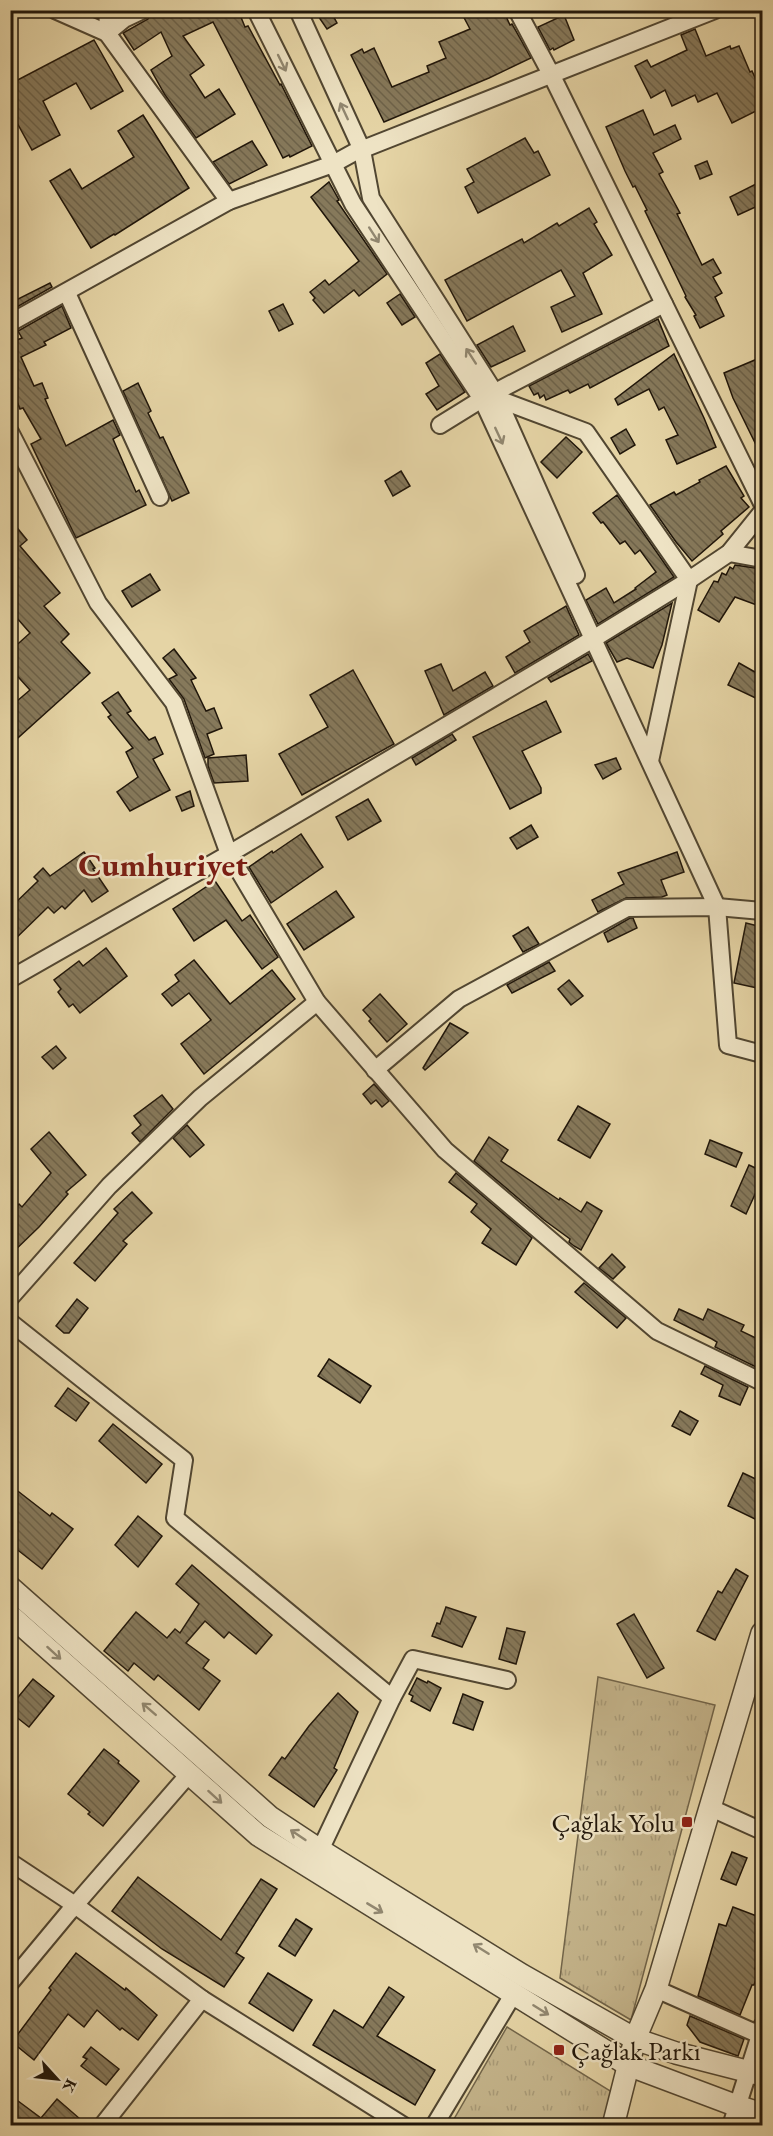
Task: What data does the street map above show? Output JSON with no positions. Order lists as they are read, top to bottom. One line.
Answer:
{"districts":["Cumhuriyet"],"places":{"transit":["Çağlak Yolu","Çağlak Parkı"]},"north":"bottom right"}
